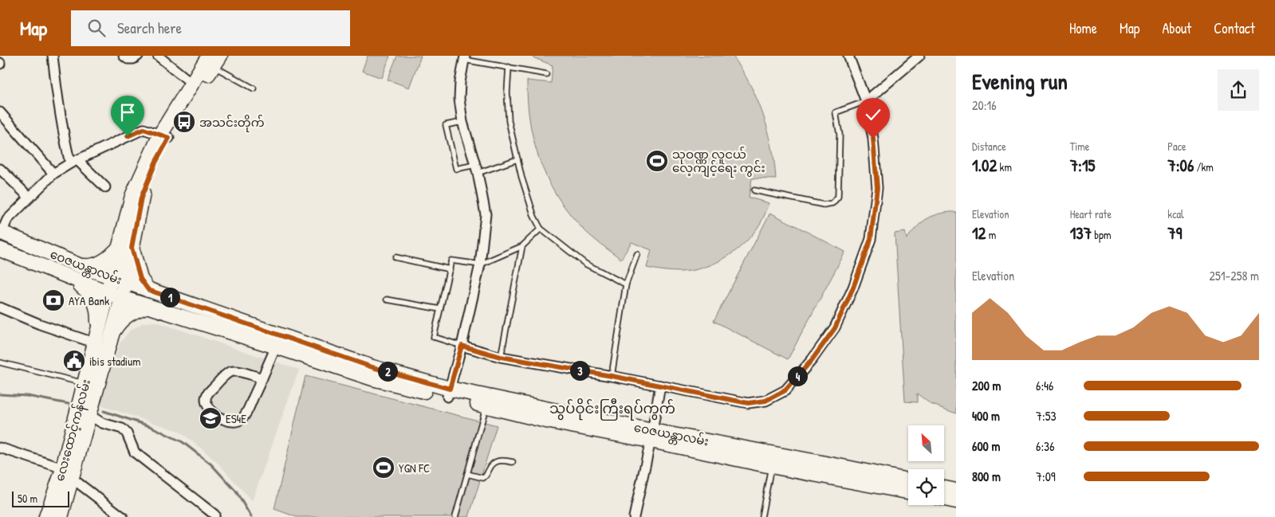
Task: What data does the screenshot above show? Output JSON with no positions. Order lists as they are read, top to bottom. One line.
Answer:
{"streets":{"main road":["ဝေဇယန္တာလမ်း","လေးထောင့်ကန်လမ်း"]},"crossings":[["ဝေဇယန္တာလမ်း","လေးထောင့်ကန်လမ်း"]],"districts":["သွပ်ဝိုင်းကြီးရပ်ကွက်"],"places":{"bus stop":["အသင်းတိုက်"],"sports":["သုဝဏ္ဏ လူငယ် လေ့ကျင့်ရေး ကွင်း","YGN FC"],"bank":["AYA Bank"],"public building":["ibis stadium"],"school or university":["ES4E"]},"scale_bar":"50 m","north":"top left","page":{"header":"Map","search":"Search here","nav":["Home","Map","About","Contact"],"heading":["Evening run","20:16"],"stats":[["Distance","1.02 km"],["Time","7:15"],["Pace","7:06 /km"],["Elevation","12 m"],["Heart rate","137 bpm"],["kcal","79"]],"chart":["Elevation","251–258 m"],"pins":["1","3","2","4"],"list":[{"name":"200 m","note":"6:46"},{"name":"400 m","note":"7:53"},{"name":"600 m","note":"6:36"},{"name":"800 m","note":"7:09"}],"scale":"50 m"}}
